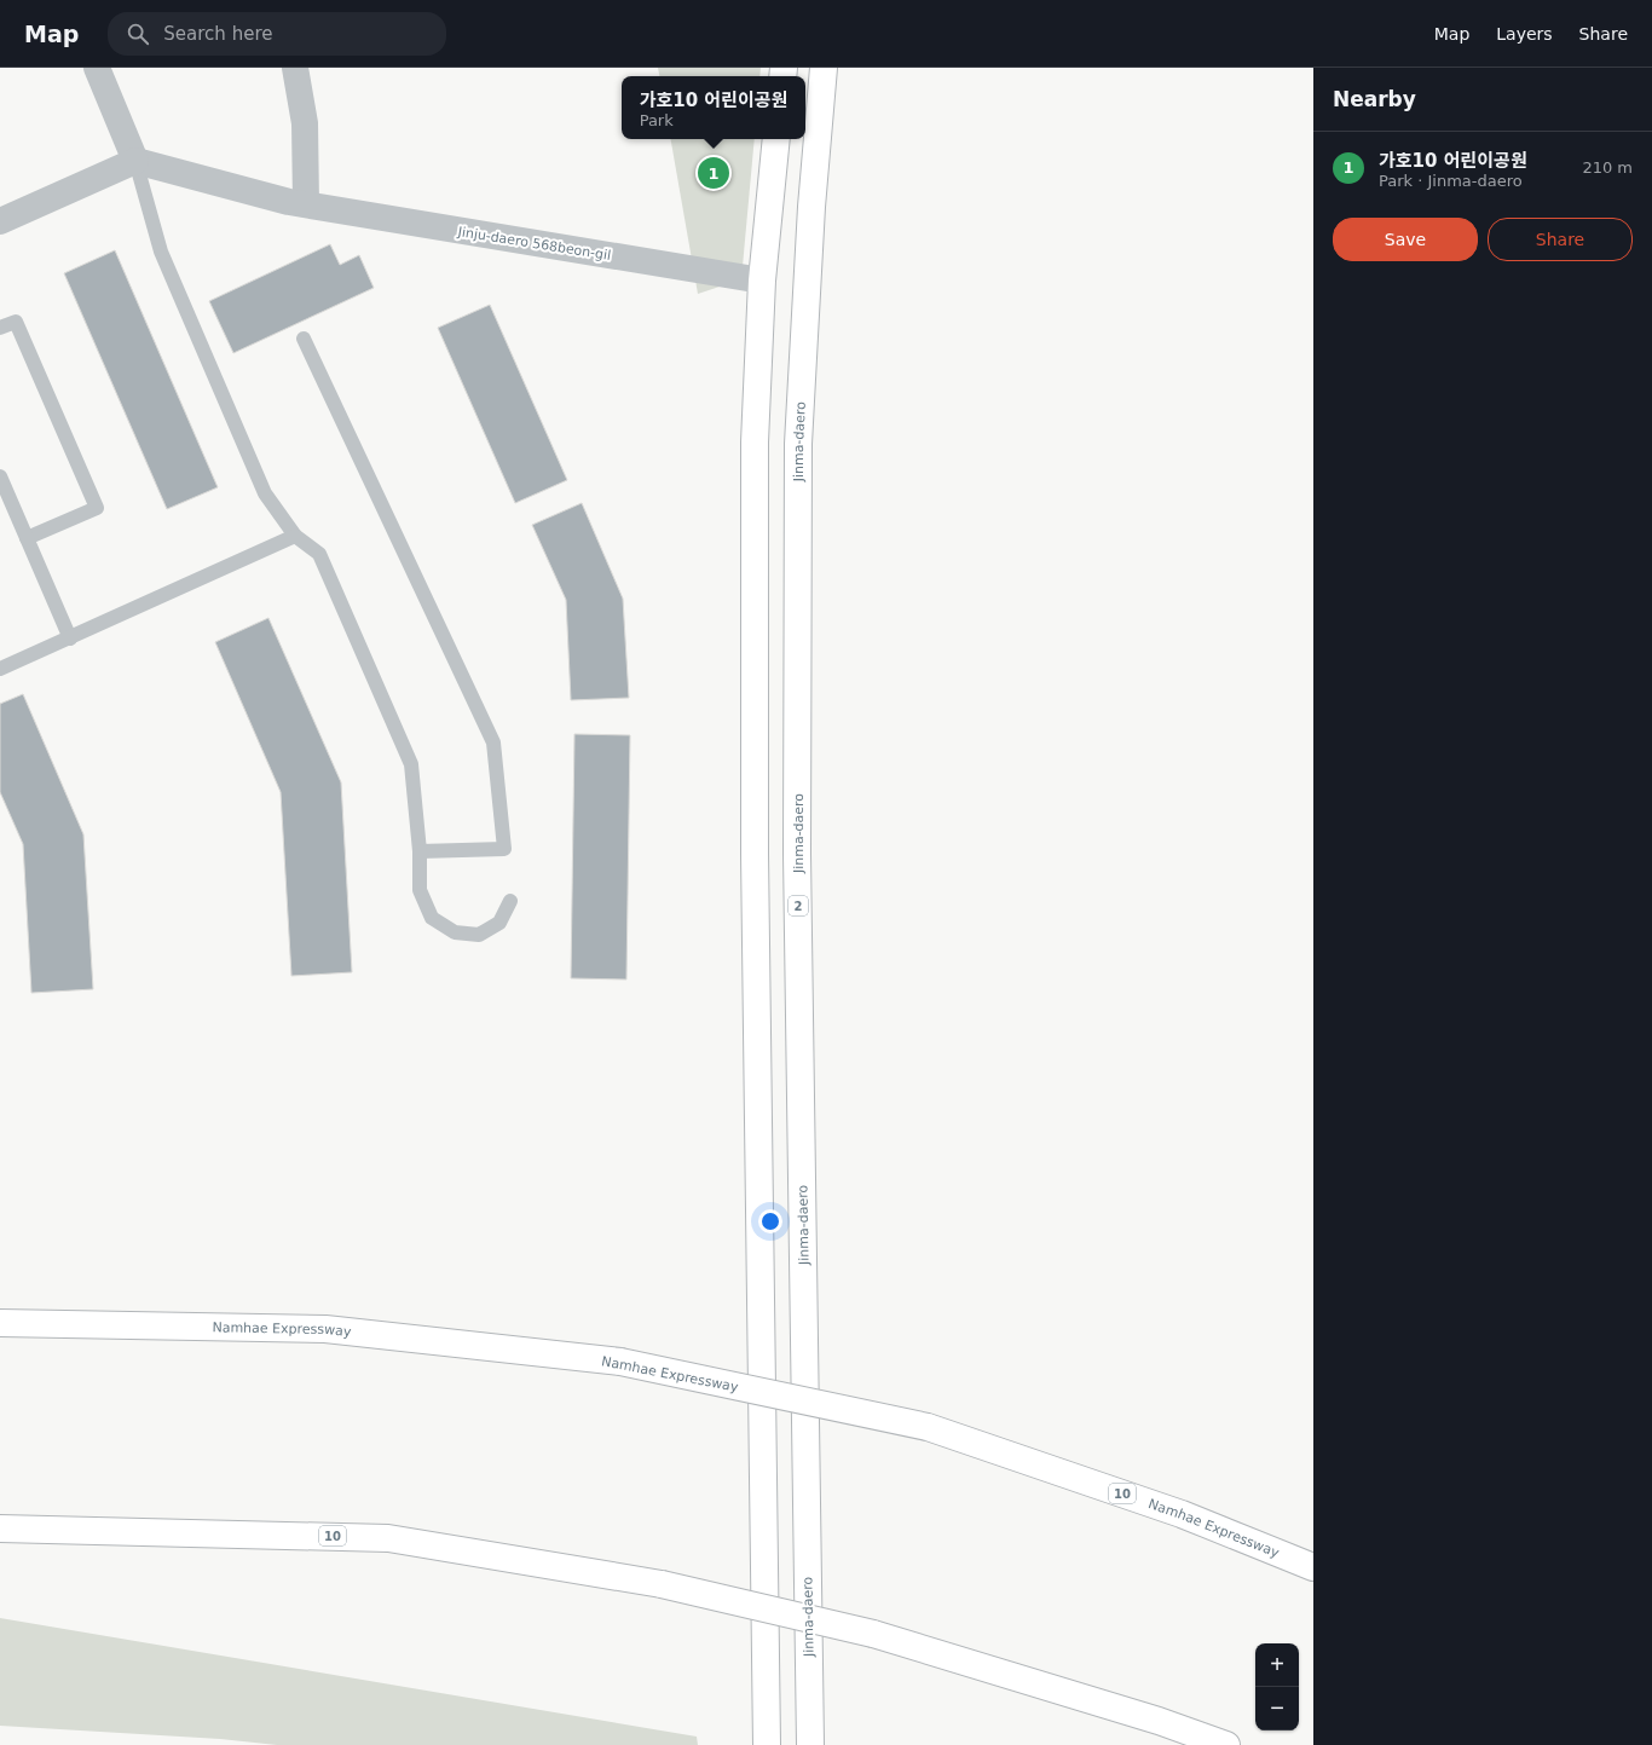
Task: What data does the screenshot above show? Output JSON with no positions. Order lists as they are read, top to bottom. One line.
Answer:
{"streets":{"highway":["Jinma-daero","2","Namhae Expressway","10"],"street":["Jinju-daero 568beon-gil"]},"page":{"header":"Map","search":"Search here","nav":["Map","Layers","Share"],"heading":"Nearby","popup":["가호10 어린이공원","Park"],"list":[{"mark":"1","name":"가호10 어린이공원","note":"Park · Jinma-daero","value":"210 m"}],"pins":"1","buttons":["Save","Share"],"map_buttons":["+","−"]}}
